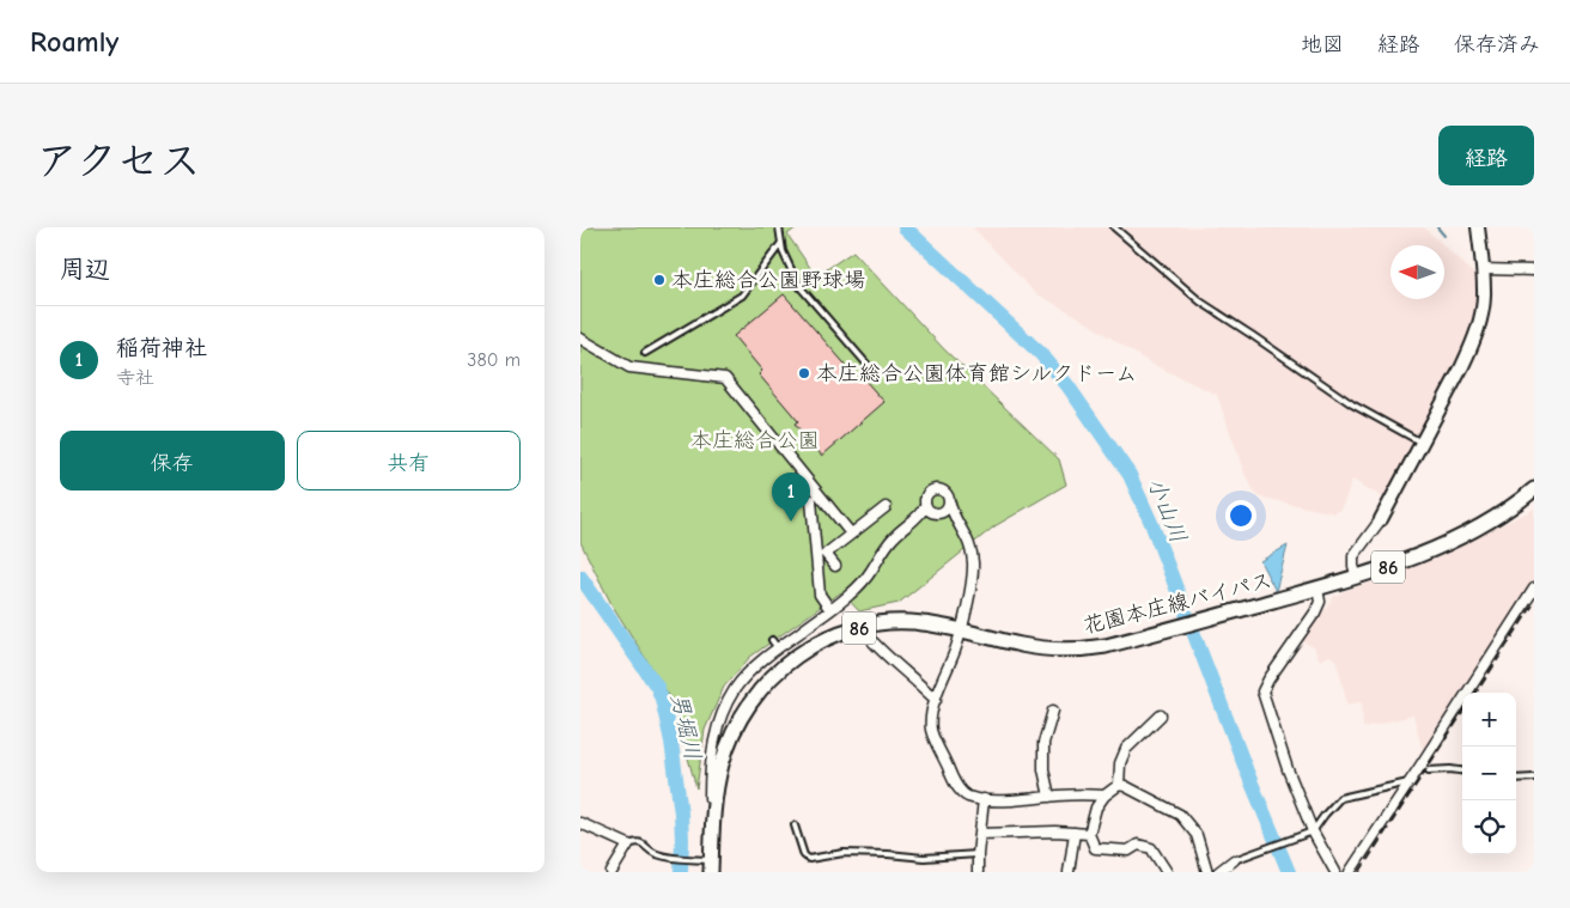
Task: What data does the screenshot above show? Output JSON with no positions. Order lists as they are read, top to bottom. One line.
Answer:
{"streets":{"main road":["86","花園本庄線バイパス"]},"water":["小山川","男堀川"],"parks":["本庄総合公園"],"places":["本庄総合公園野球場","本庄総合公園体育館シルクドーム"],"north":"left","page":{"header":"Roamly","nav":["地図","経路","保存済み"],"title":"アクセス","buttons":["経路",["保存","共有"]],"heading":"周辺","list":[{"mark":"1","name":"稲荷神社","note":"寺社","value":"380 m"}],"pins":"1","map_buttons":["+","−"]}}
